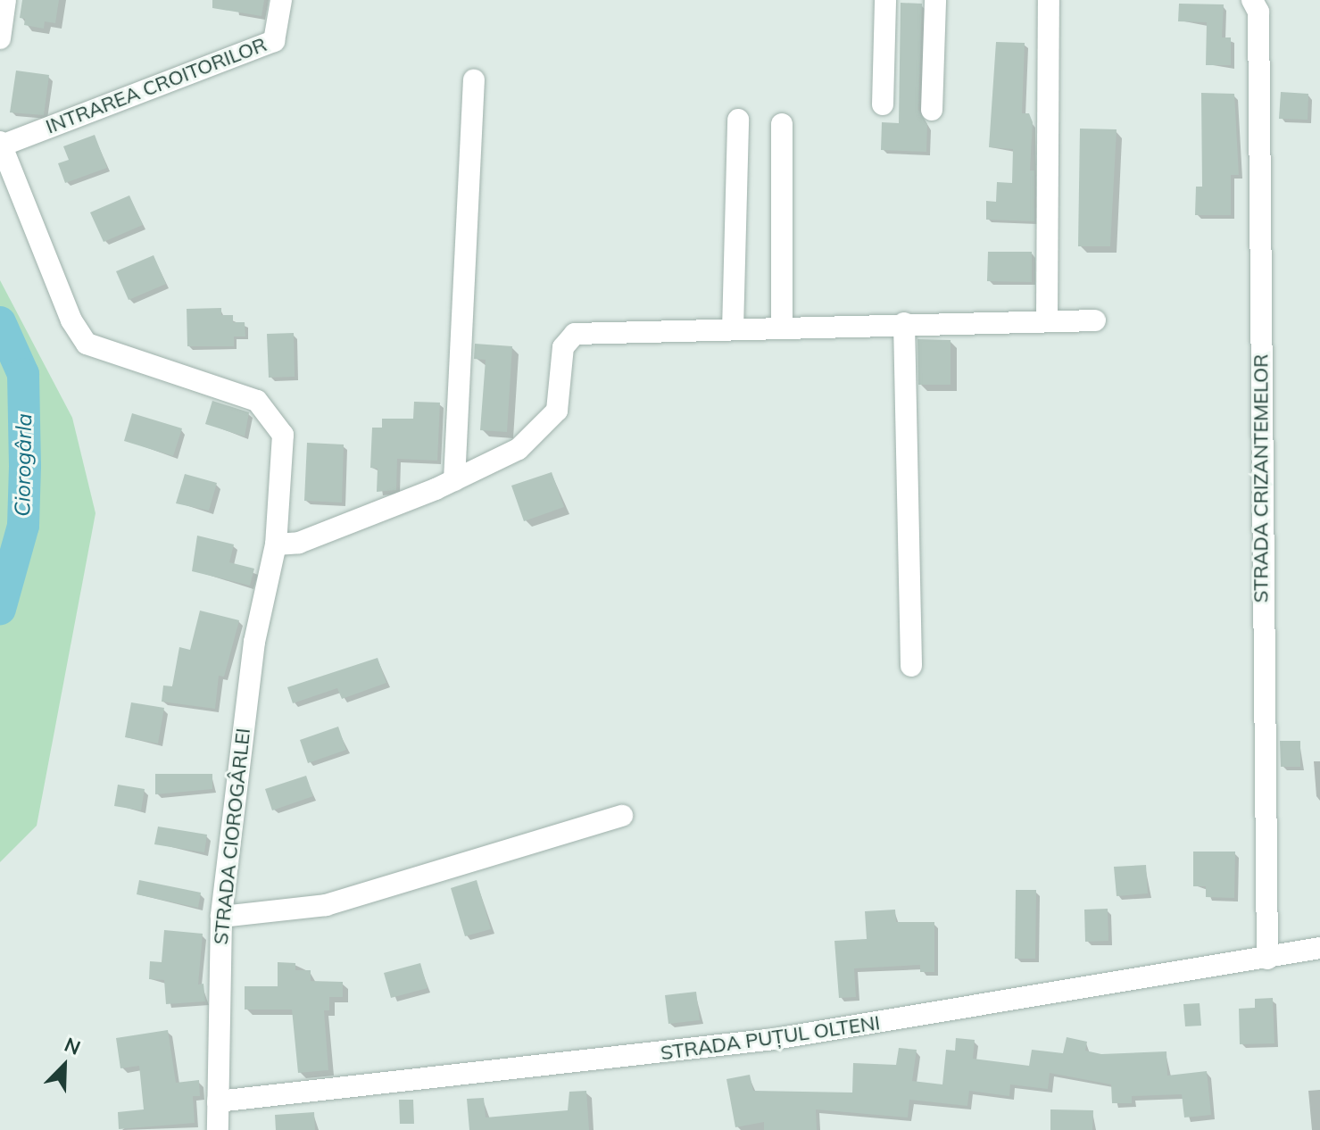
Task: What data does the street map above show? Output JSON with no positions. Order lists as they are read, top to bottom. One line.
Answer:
{"streets":{"street":["INTRAREA CROITORILOR","STRADA CRIZANTEMELOR","STRADA CIOROGÂRLEI","STRADA PUȚUL OLTENI"]},"crossings":[["INTRAREA CROITORILOR","STRADA CIOROGÂRLEI"],["STRADA CRIZANTEMELOR","STRADA PUȚUL OLTENI"],["STRADA CIOROGÂRLEI","STRADA PUȚUL OLTENI"]],"water":["Ciorogârla"],"north":"top right"}
